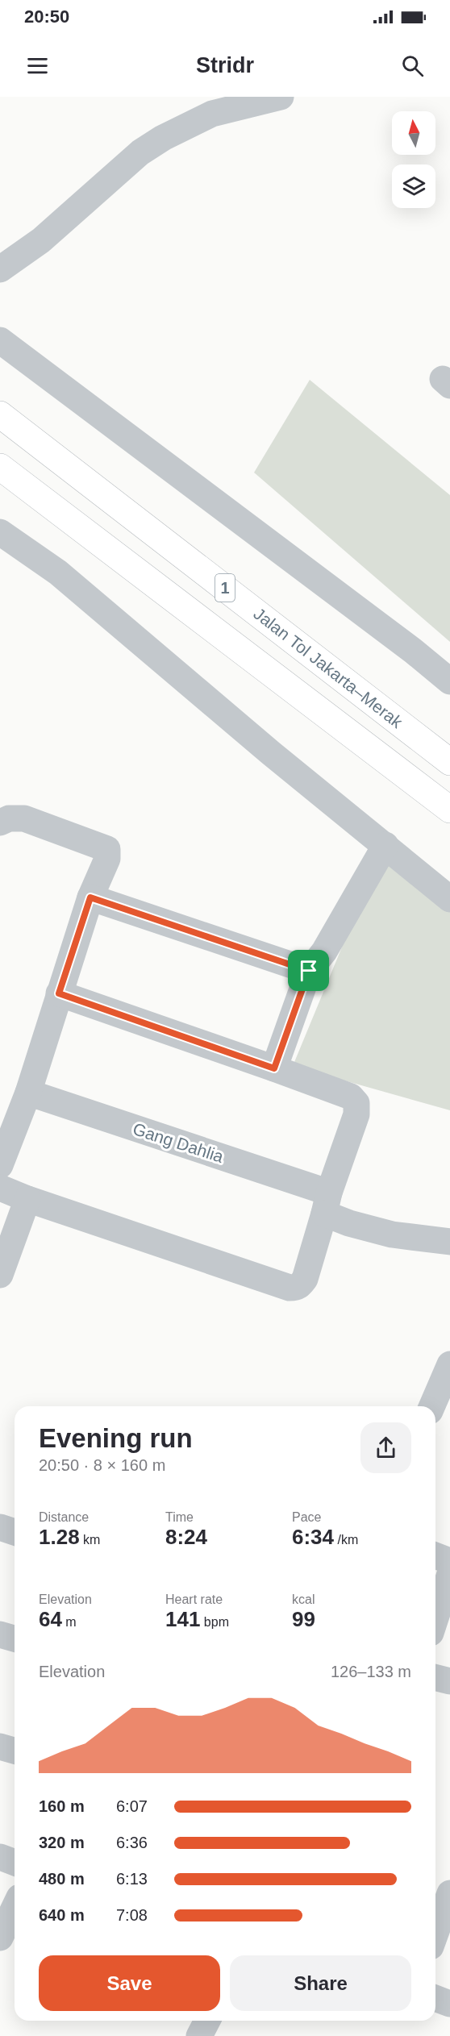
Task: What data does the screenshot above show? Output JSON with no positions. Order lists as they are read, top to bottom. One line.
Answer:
{"streets":{"highway":["1","Jalan Tol Jakarta–Merak"],"street":["Gang Dahlia"]},"north":"top","page":{"status":"20:50","header":"Stridr","heading":["Evening run","20:50 · 8 × 160 m"],"stats":[["Distance","1.28 km"],["Time","8:24"],["Pace","6:34 /km"],["Elevation","64 m"],["Heart rate","141 bpm"],["kcal","99"]],"chart":["Elevation","126–133 m"],"list":[{"name":"160 m","note":"6:07"},{"name":"320 m","note":"6:36"},{"name":"480 m","note":"6:13"},{"name":"640 m","note":"7:08"}],"buttons":["Save","Share"]}}
